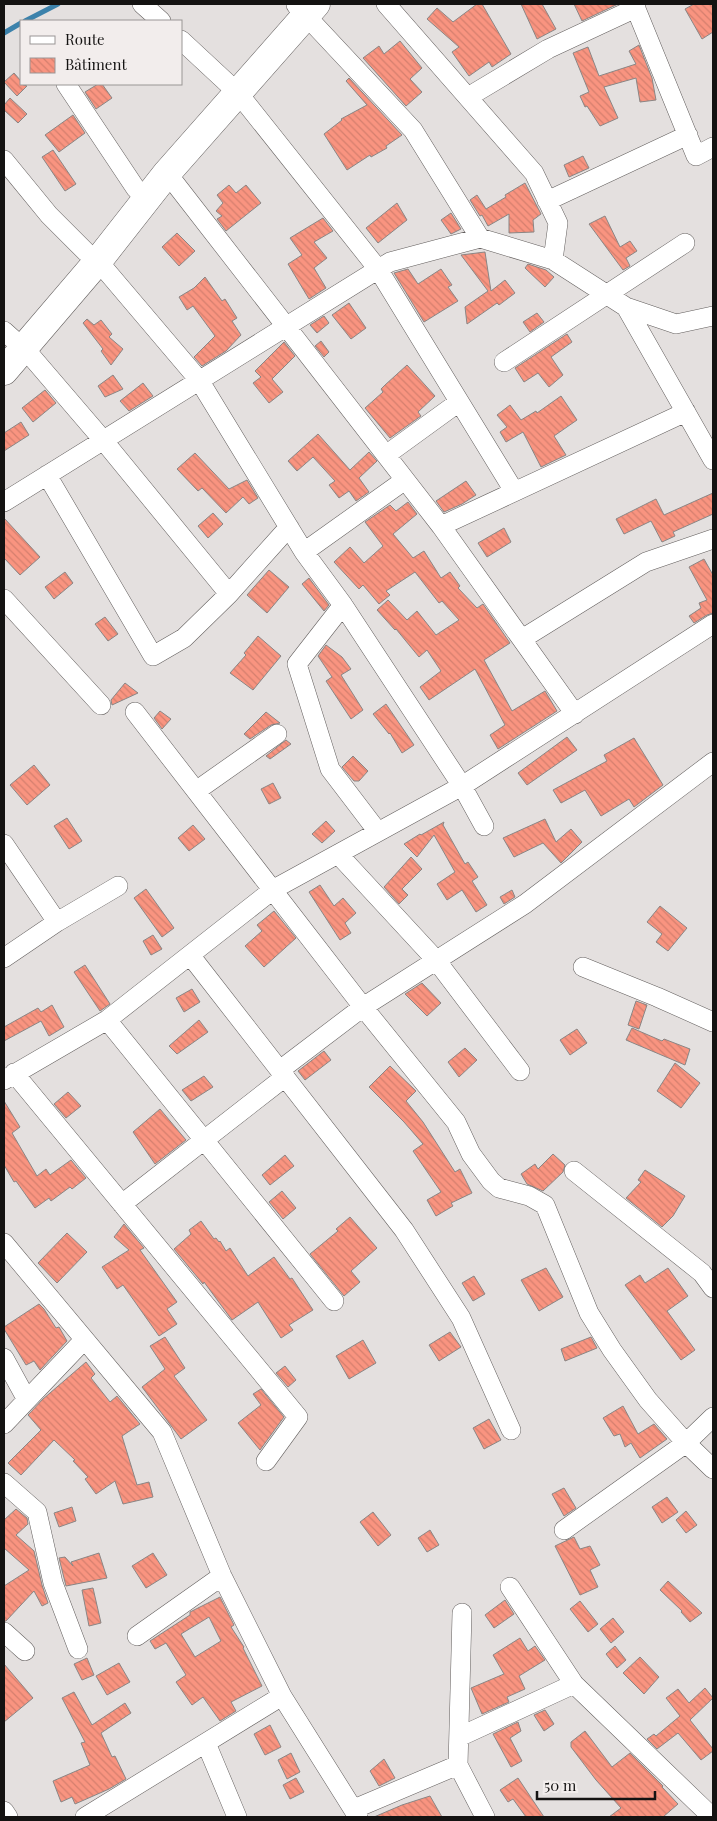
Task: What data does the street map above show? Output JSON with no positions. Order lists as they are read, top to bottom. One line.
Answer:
{"legend":["Route","Bâtiment"],"scale_bar":"50 m"}
